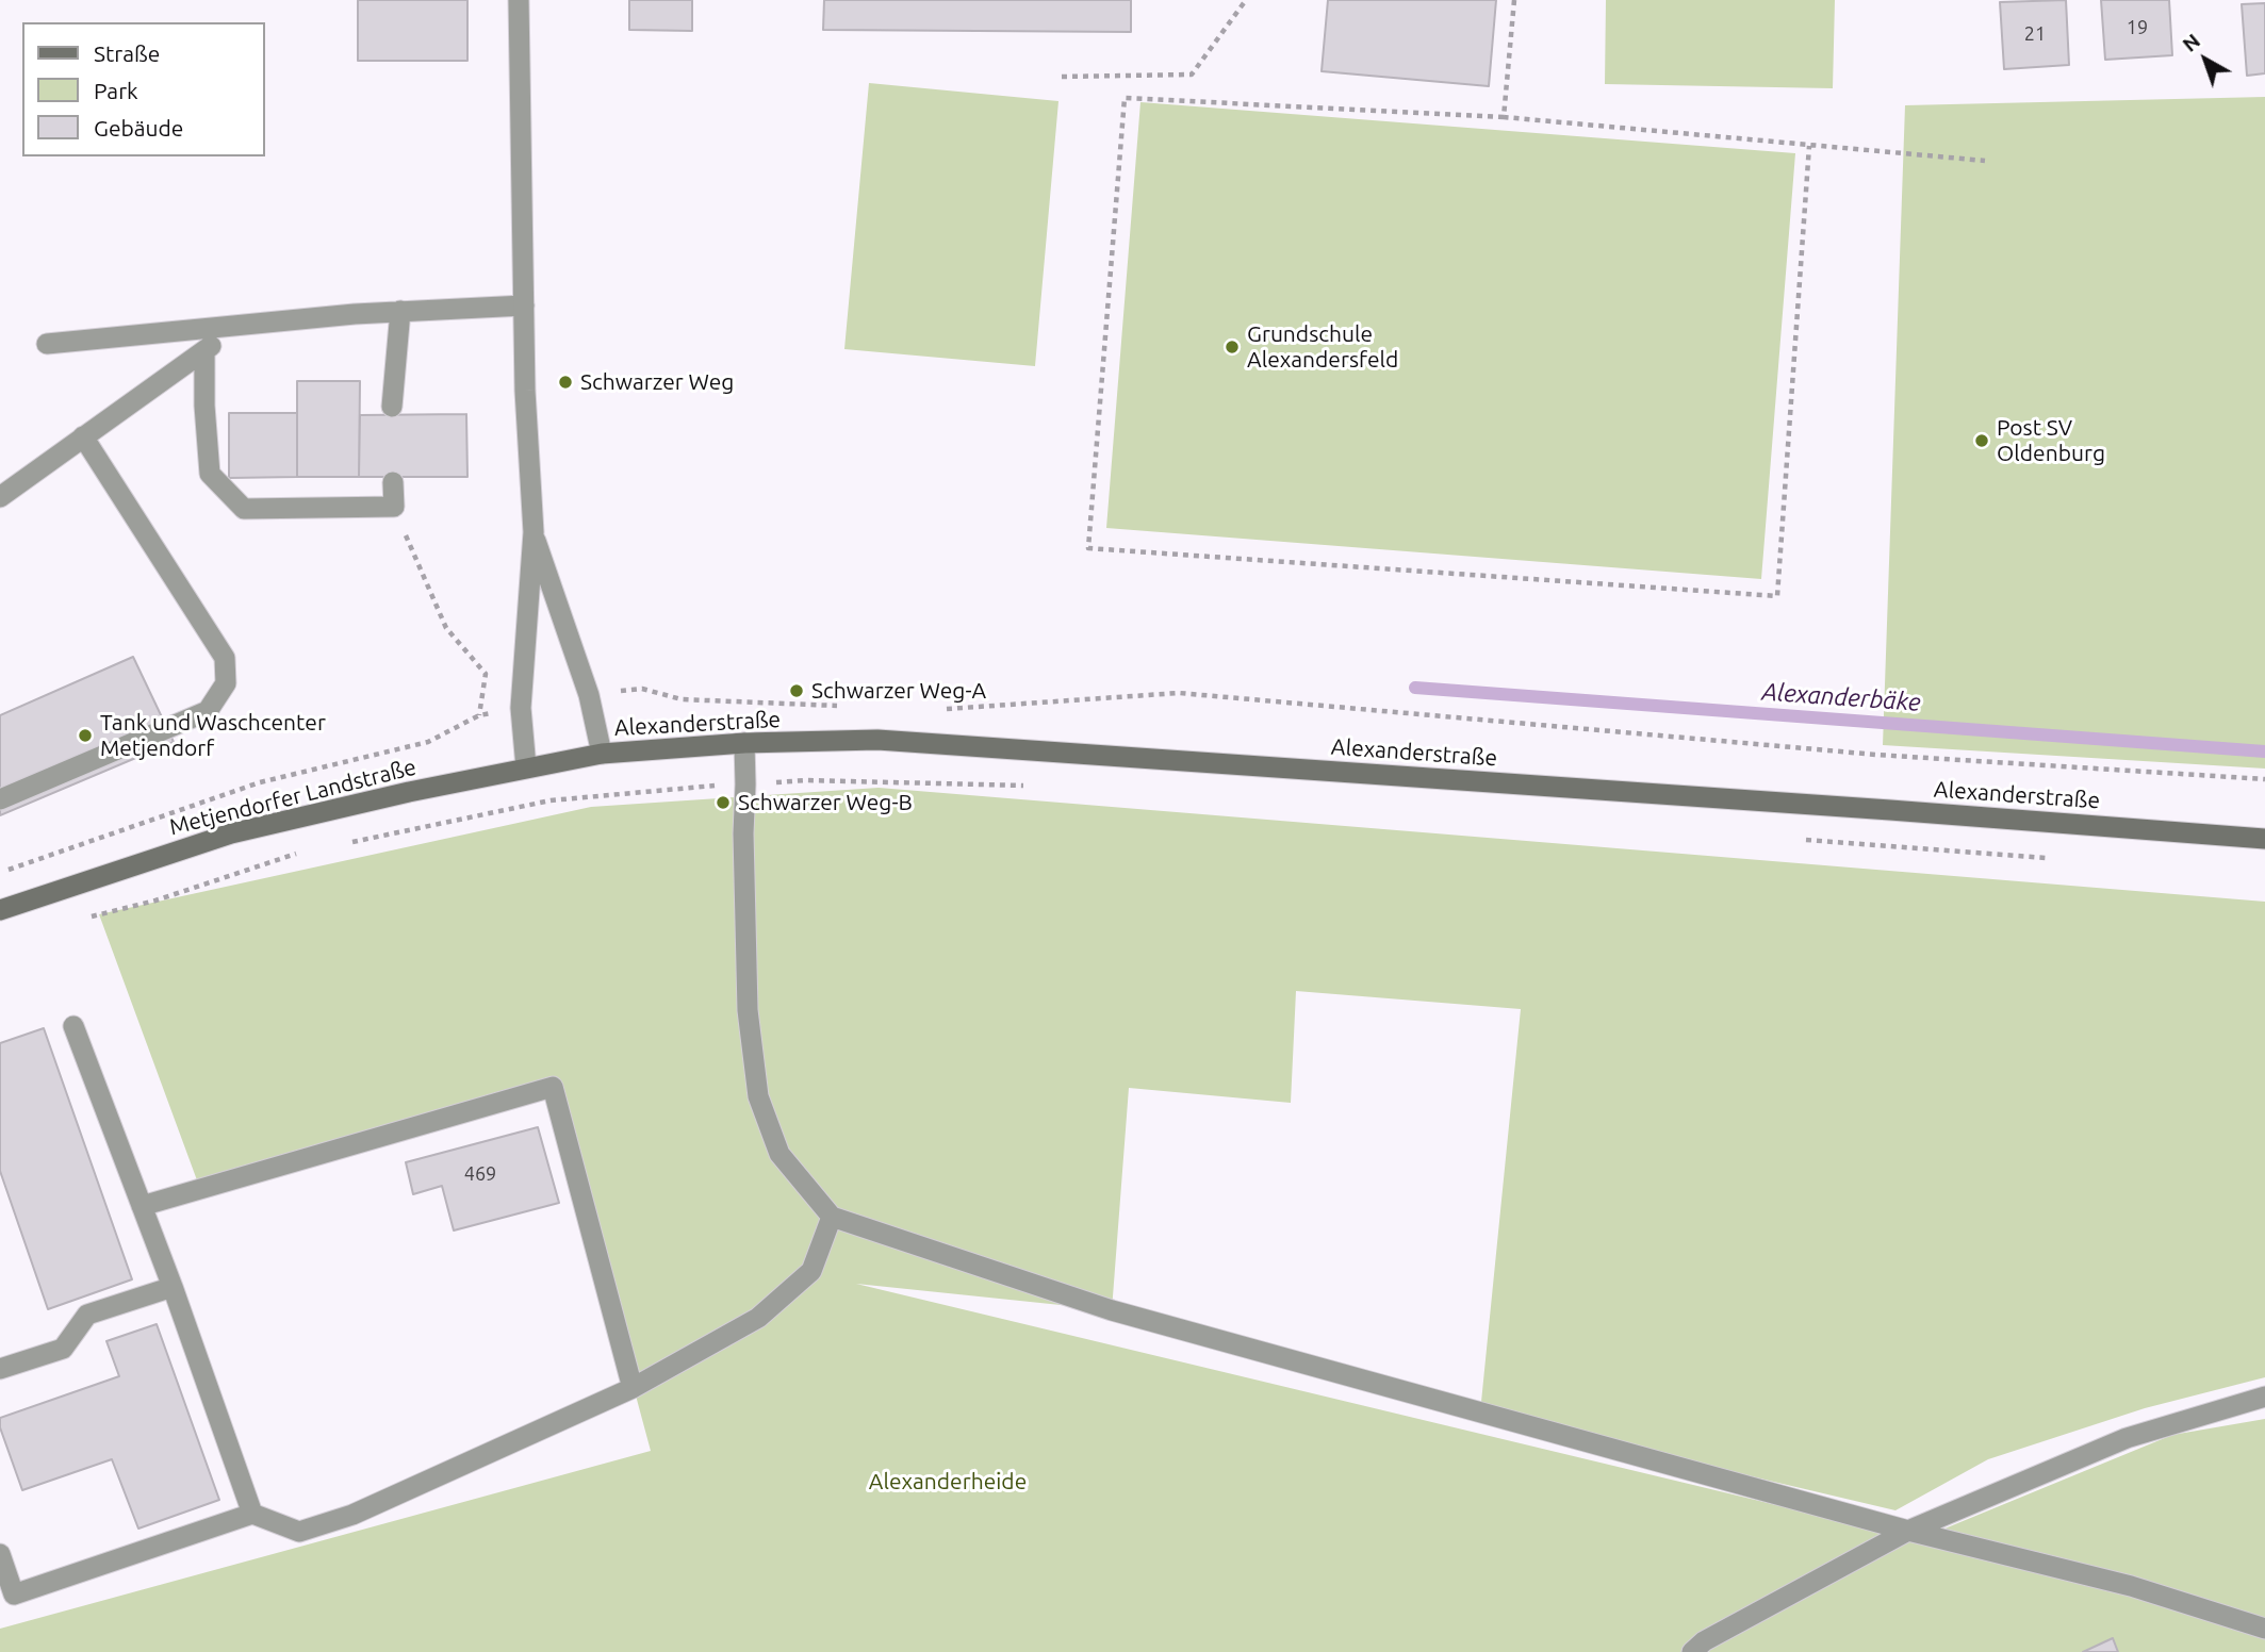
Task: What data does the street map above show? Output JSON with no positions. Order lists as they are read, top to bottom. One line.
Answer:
{"streets":{"main road":["Alexanderstraße","Metjendorfer Landstraße"]},"crossings":[["Alexanderstraße","Metjendorfer Landstraße"]],"water":["Alexanderbäke"],"parks":["Alexanderheide"],"places":["Grundschule Alexandersfeld","Schwarzer Weg","Post SV Oldenburg","Schwarzer Weg-A","Tank und Waschcenter Metjendorf","Schwarzer Weg-B"],"house_numbers":["19","21","469"],"legend":["Straße","Park","Gebäude"],"north":"top left"}
